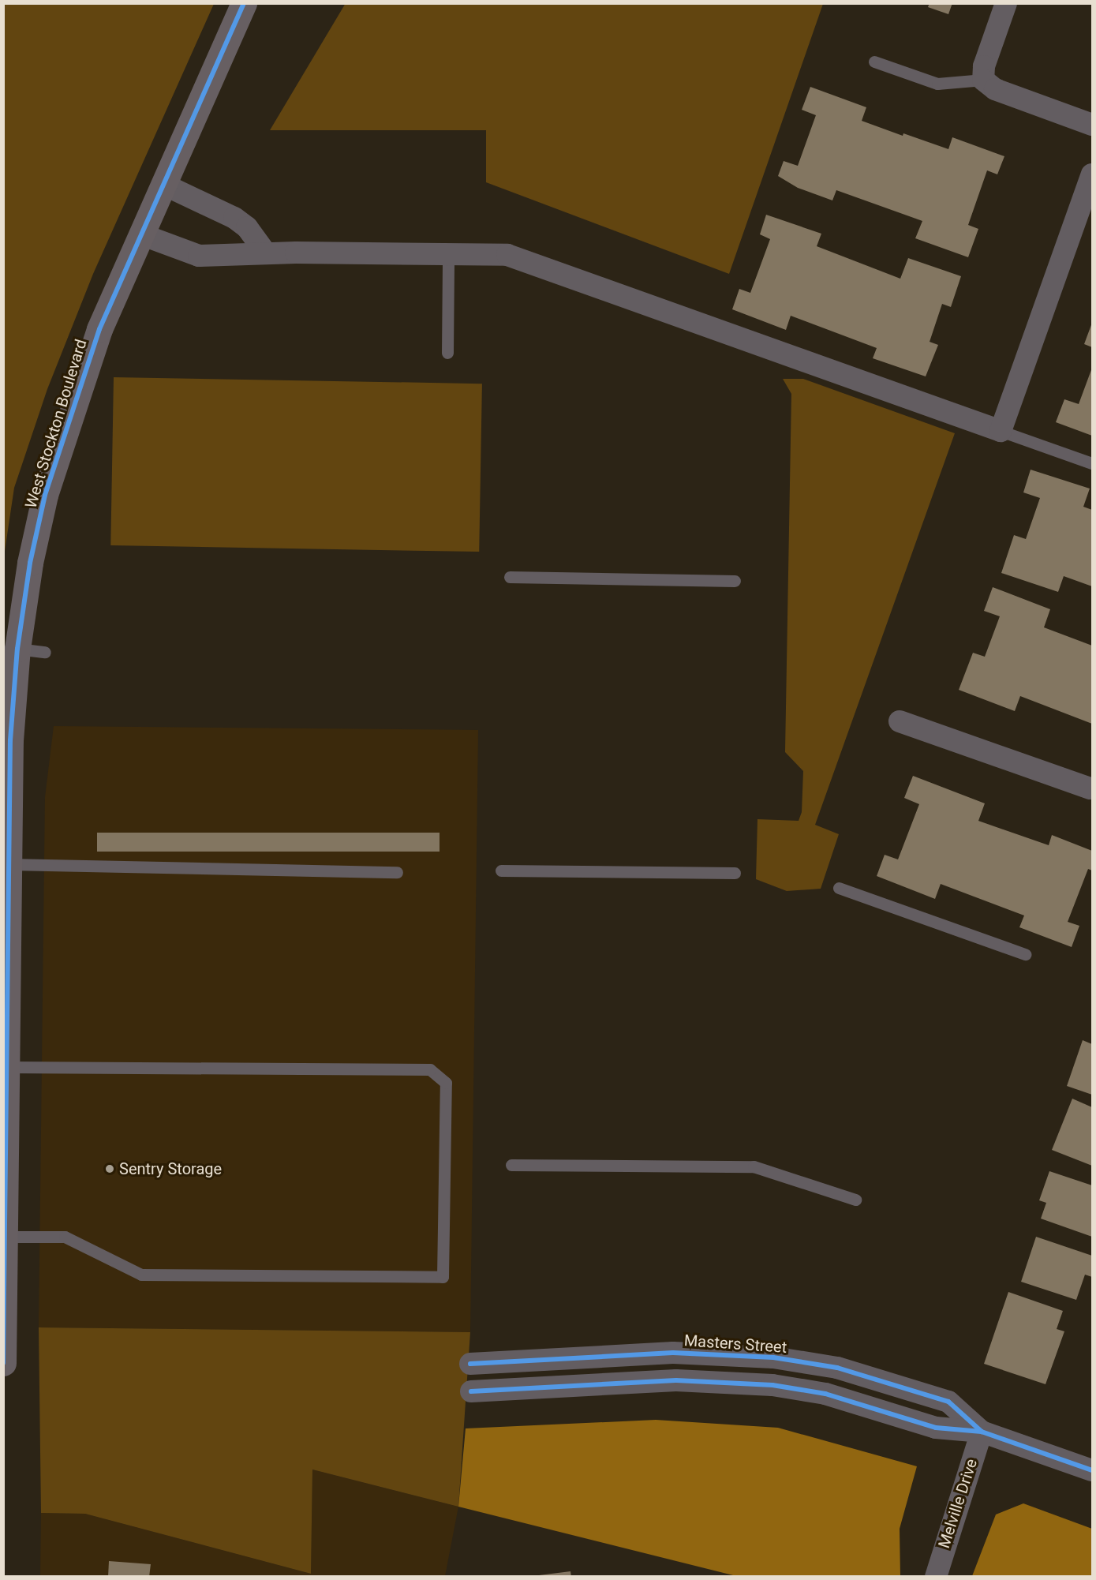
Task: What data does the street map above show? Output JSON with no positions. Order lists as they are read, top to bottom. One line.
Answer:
{"streets":{"street":["West Stockton Boulevard","Masters Street","Melville Drive"]},"crossings":[["Masters Street","Melville Drive"]],"places":["Sentry Storage"]}
